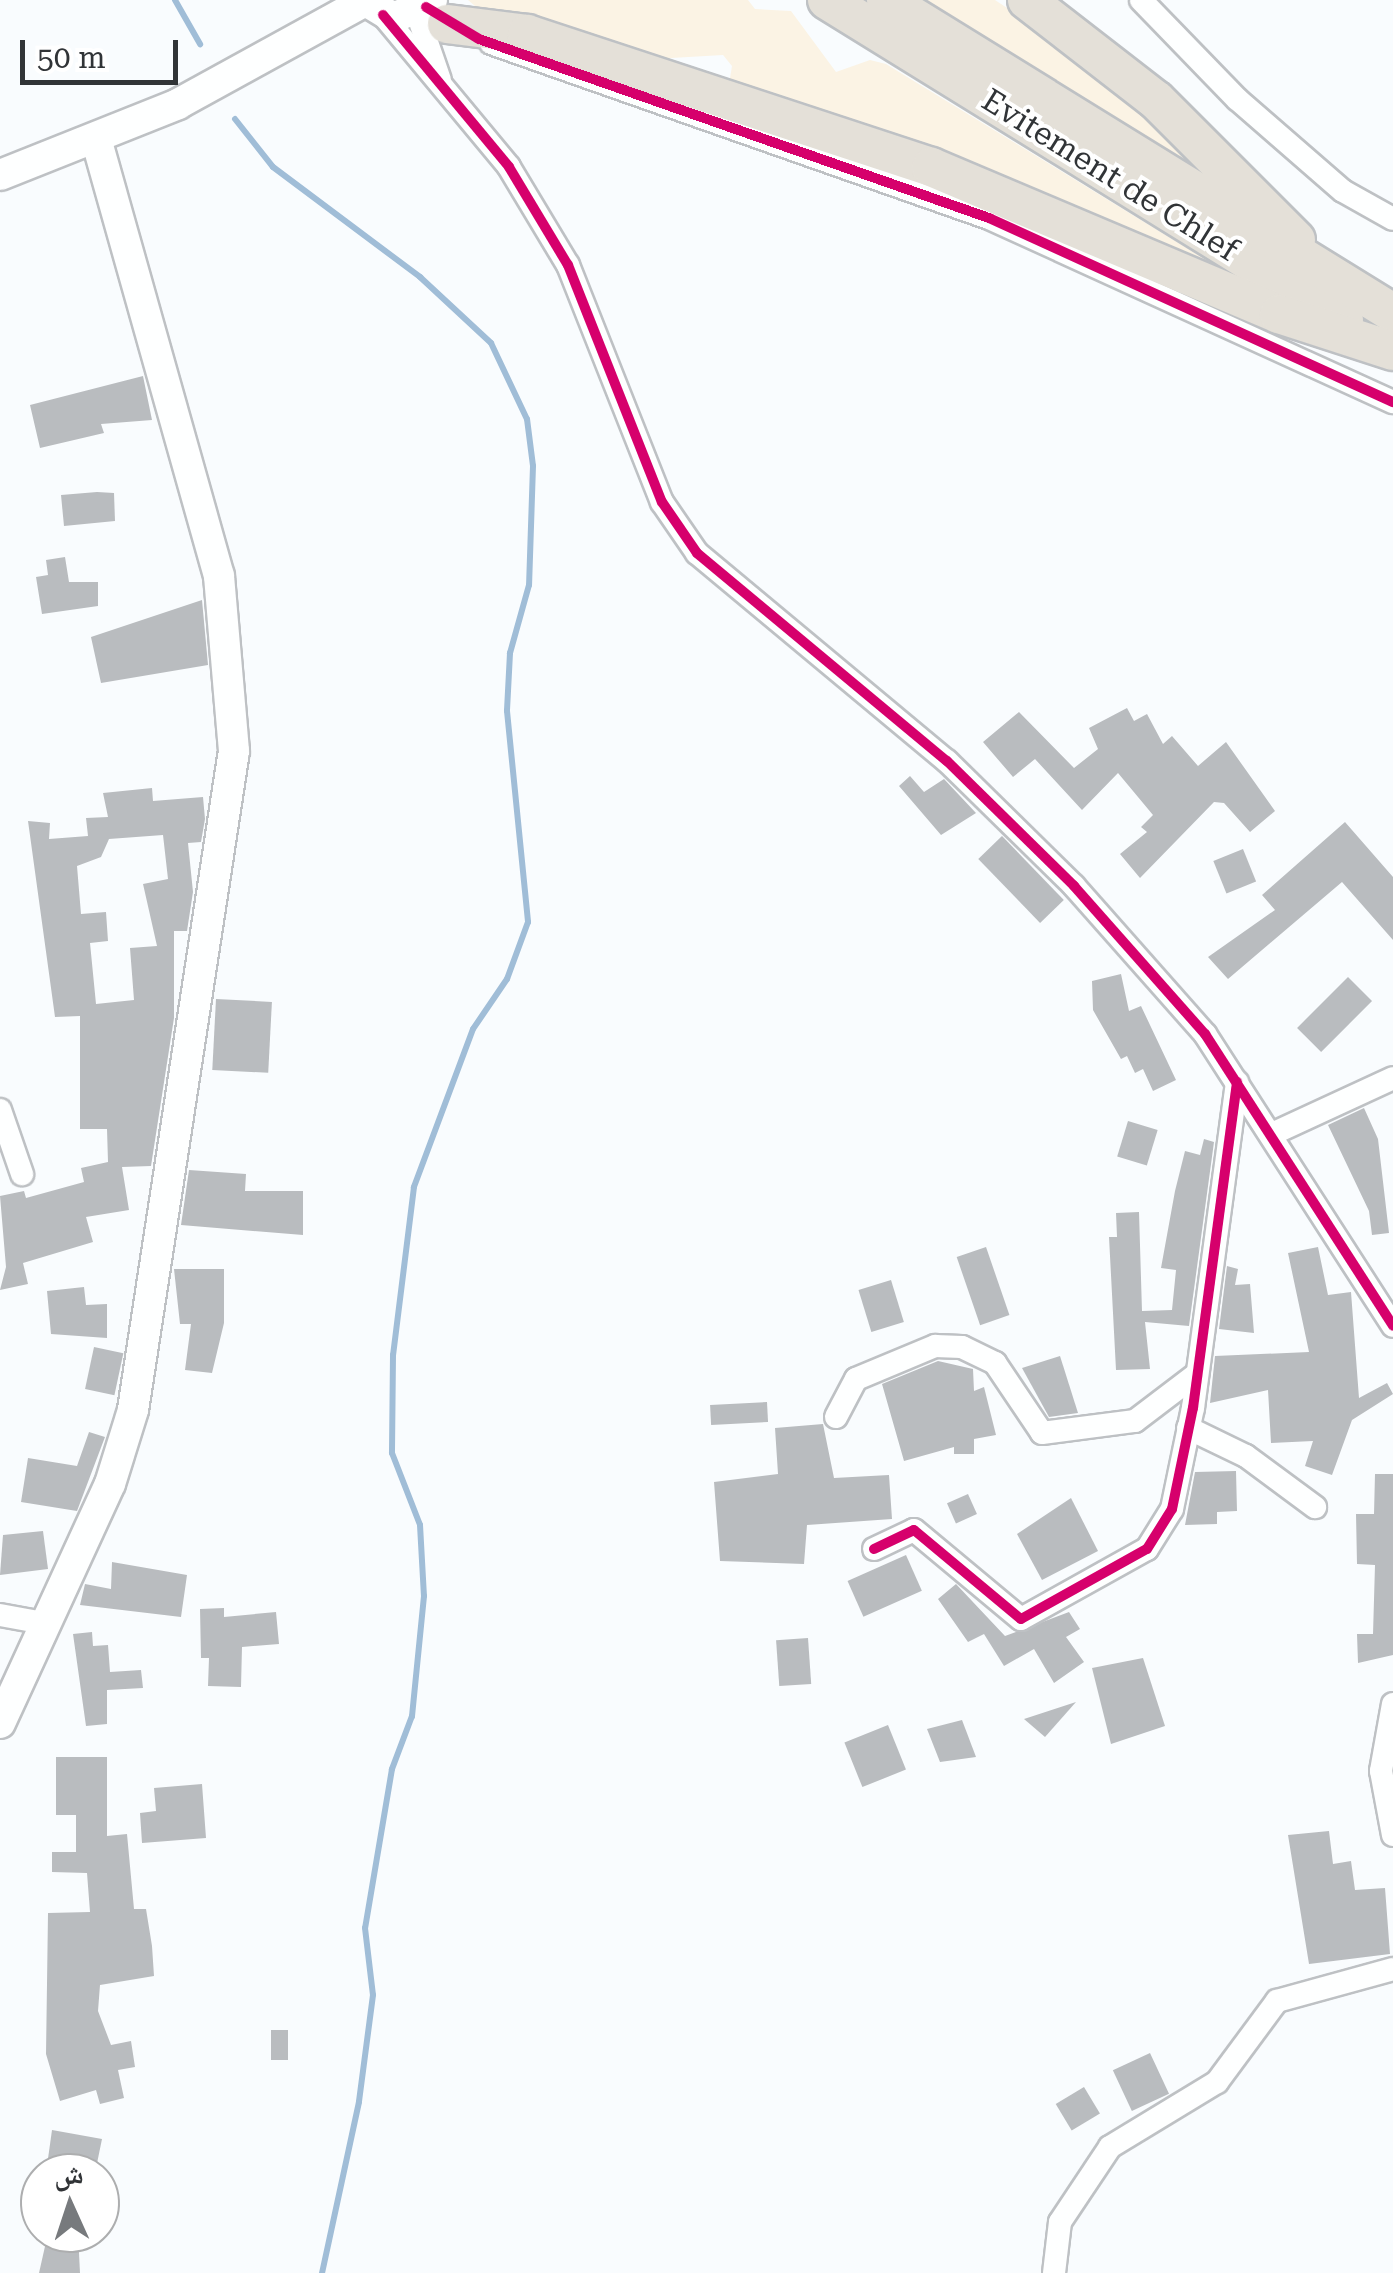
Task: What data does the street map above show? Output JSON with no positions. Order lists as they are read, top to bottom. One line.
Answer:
{"streets":{"highway":["Evitement de Chlef"]},"scale_bar":"50 m","north":"top"}
